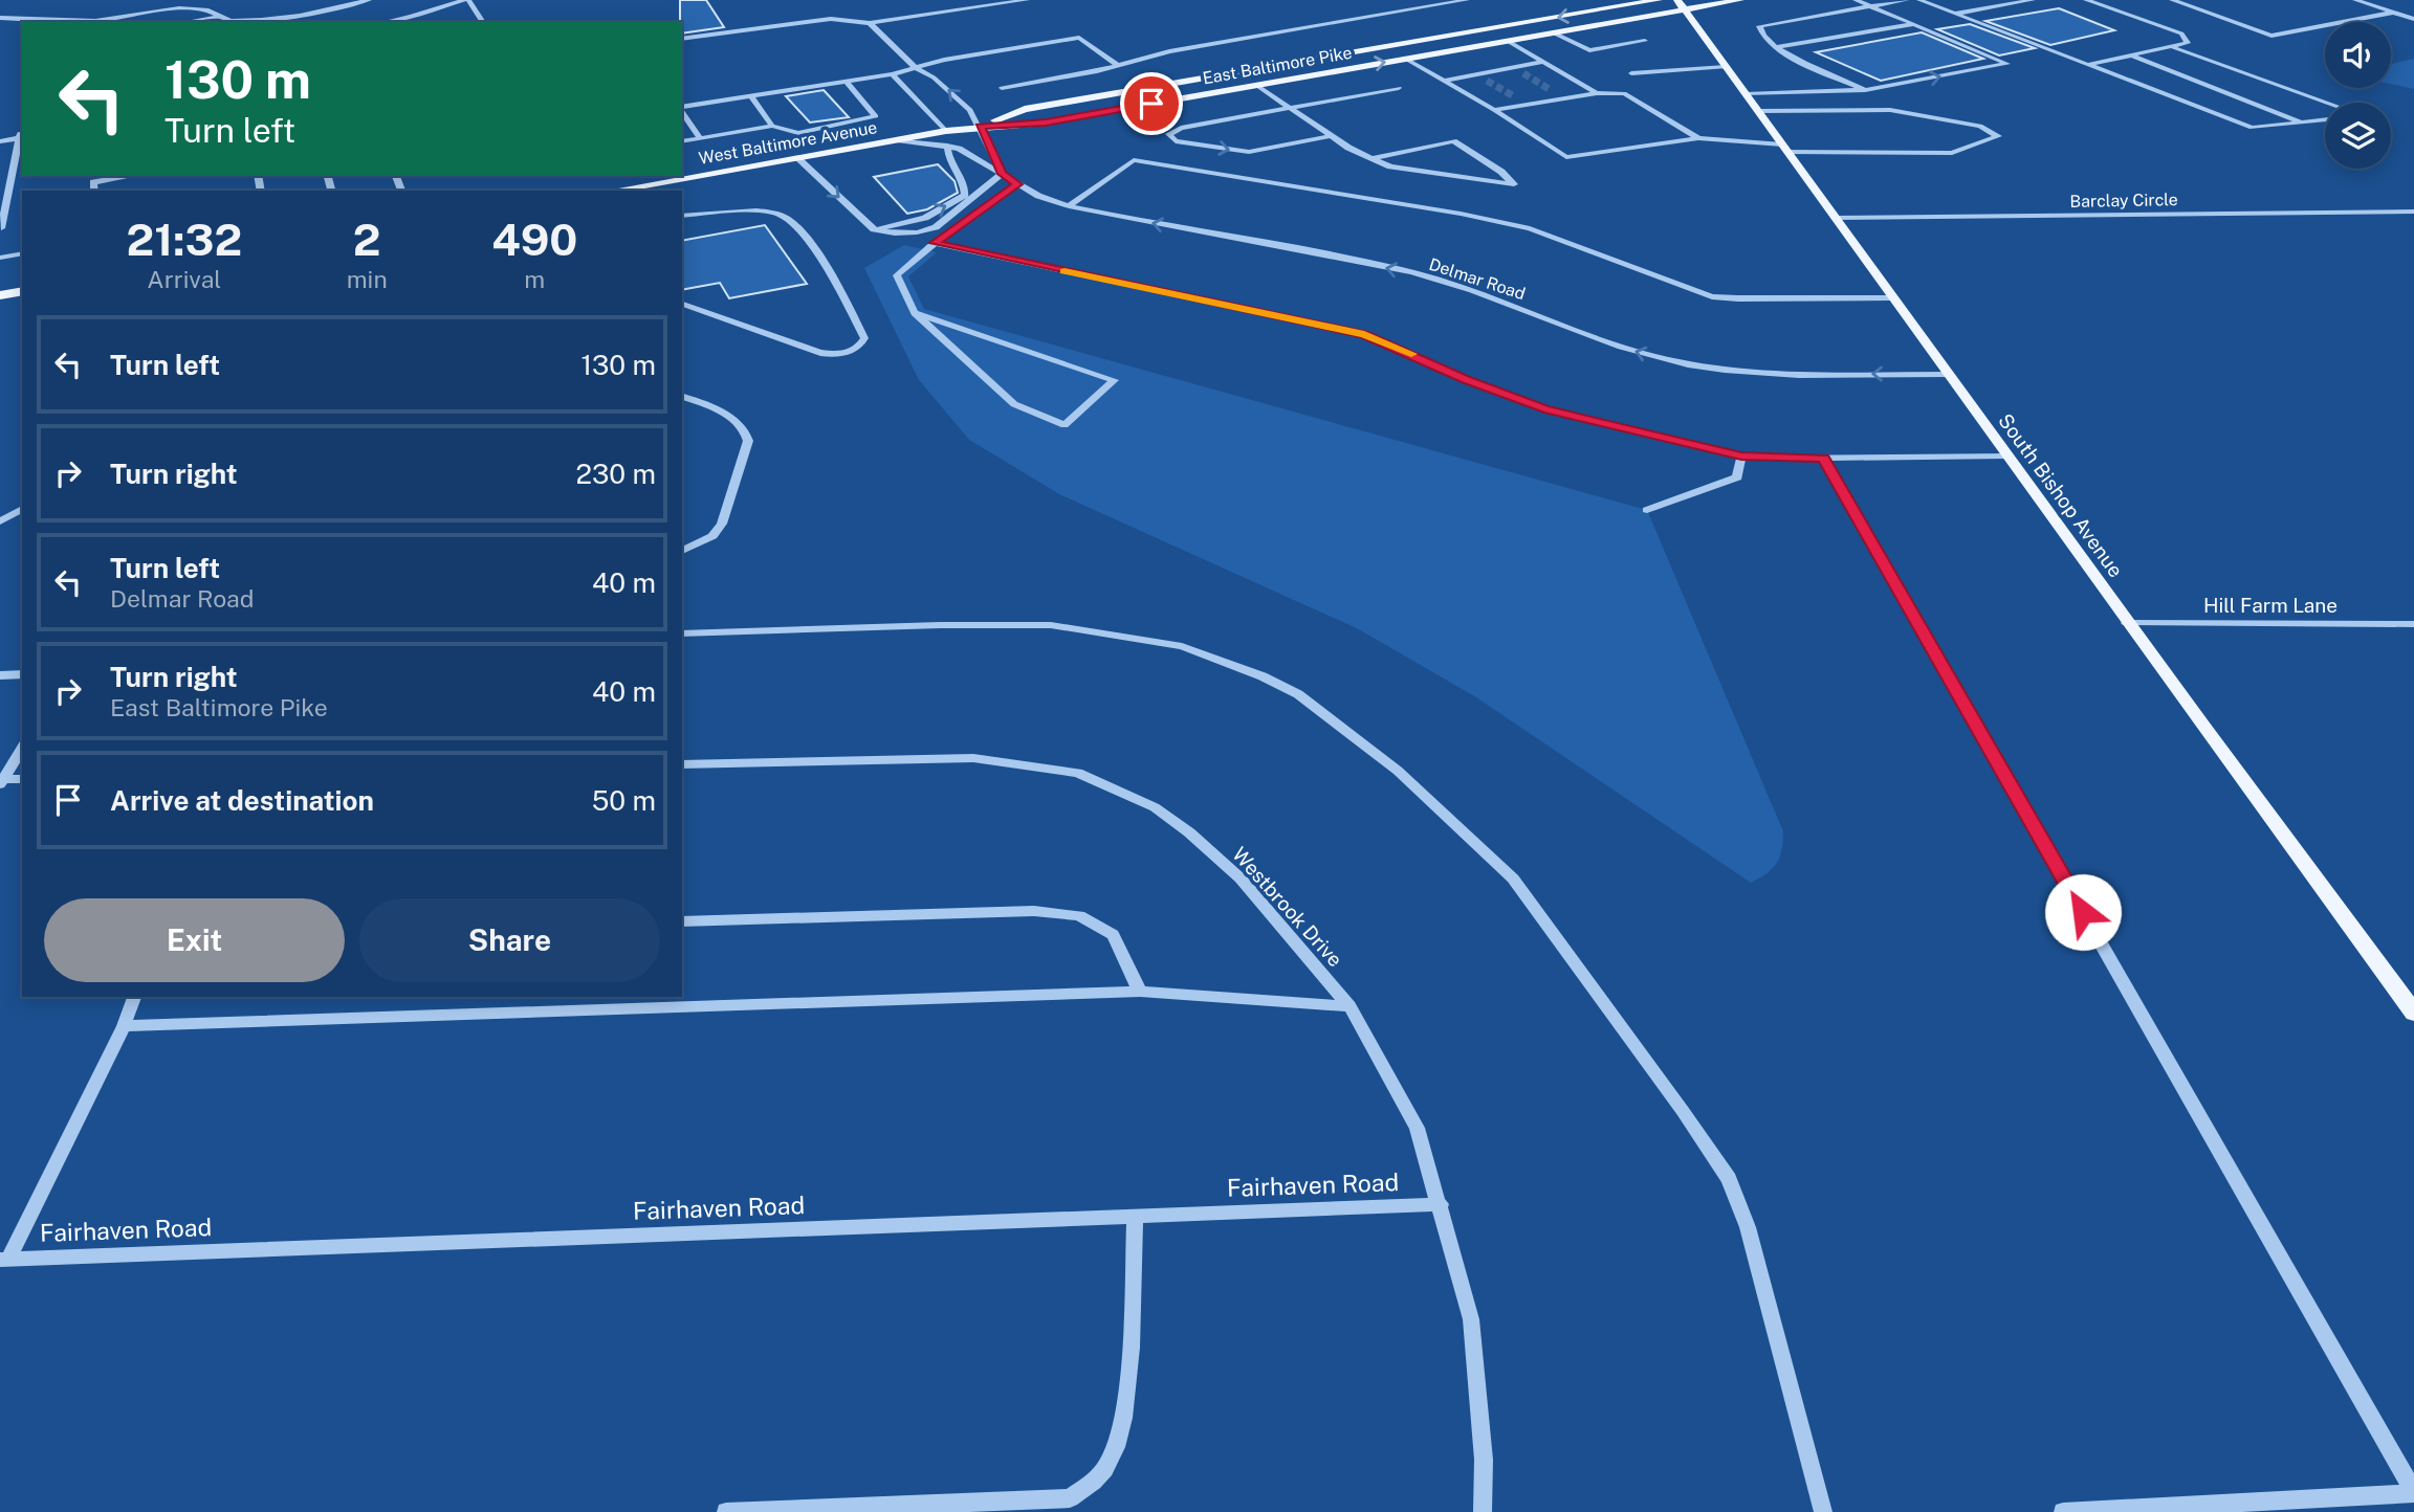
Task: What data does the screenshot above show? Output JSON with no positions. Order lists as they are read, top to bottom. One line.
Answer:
{"streets":{"main road":["East Baltimore Pike","West Baltimore Avenue","South Bishop Avenue"],"street":["Barclay Circle","Delmar Road","Hill Farm Lane","Westbrook Drive","Fairhaven Road"]},"crossings":[["East Baltimore Pike","West Baltimore Avenue"],["East Baltimore Pike","South Bishop Avenue"],["West Baltimore Avenue","Delmar Road"],["Barclay Circle","South Bishop Avenue"],["Delmar Road","South Bishop Avenue"],["South Bishop Avenue","Hill Farm Lane"],["Westbrook Drive","Fairhaven Road"]],"page":{"turn":["130 m","Turn left"],"eta":["21:32","Arrival","2","min","490","m"],"list":[{"name":"Turn left","value":"130 m"},{"name":"Turn right","value":"230 m"},{"name":"Turn left","note":"Delmar Road","value":"40 m"},{"name":"Turn right","note":"East Baltimore Pike","value":"40 m"},{"name":"Arrive at destination","value":"50 m"}],"buttons":["Exit","Share"]}}
